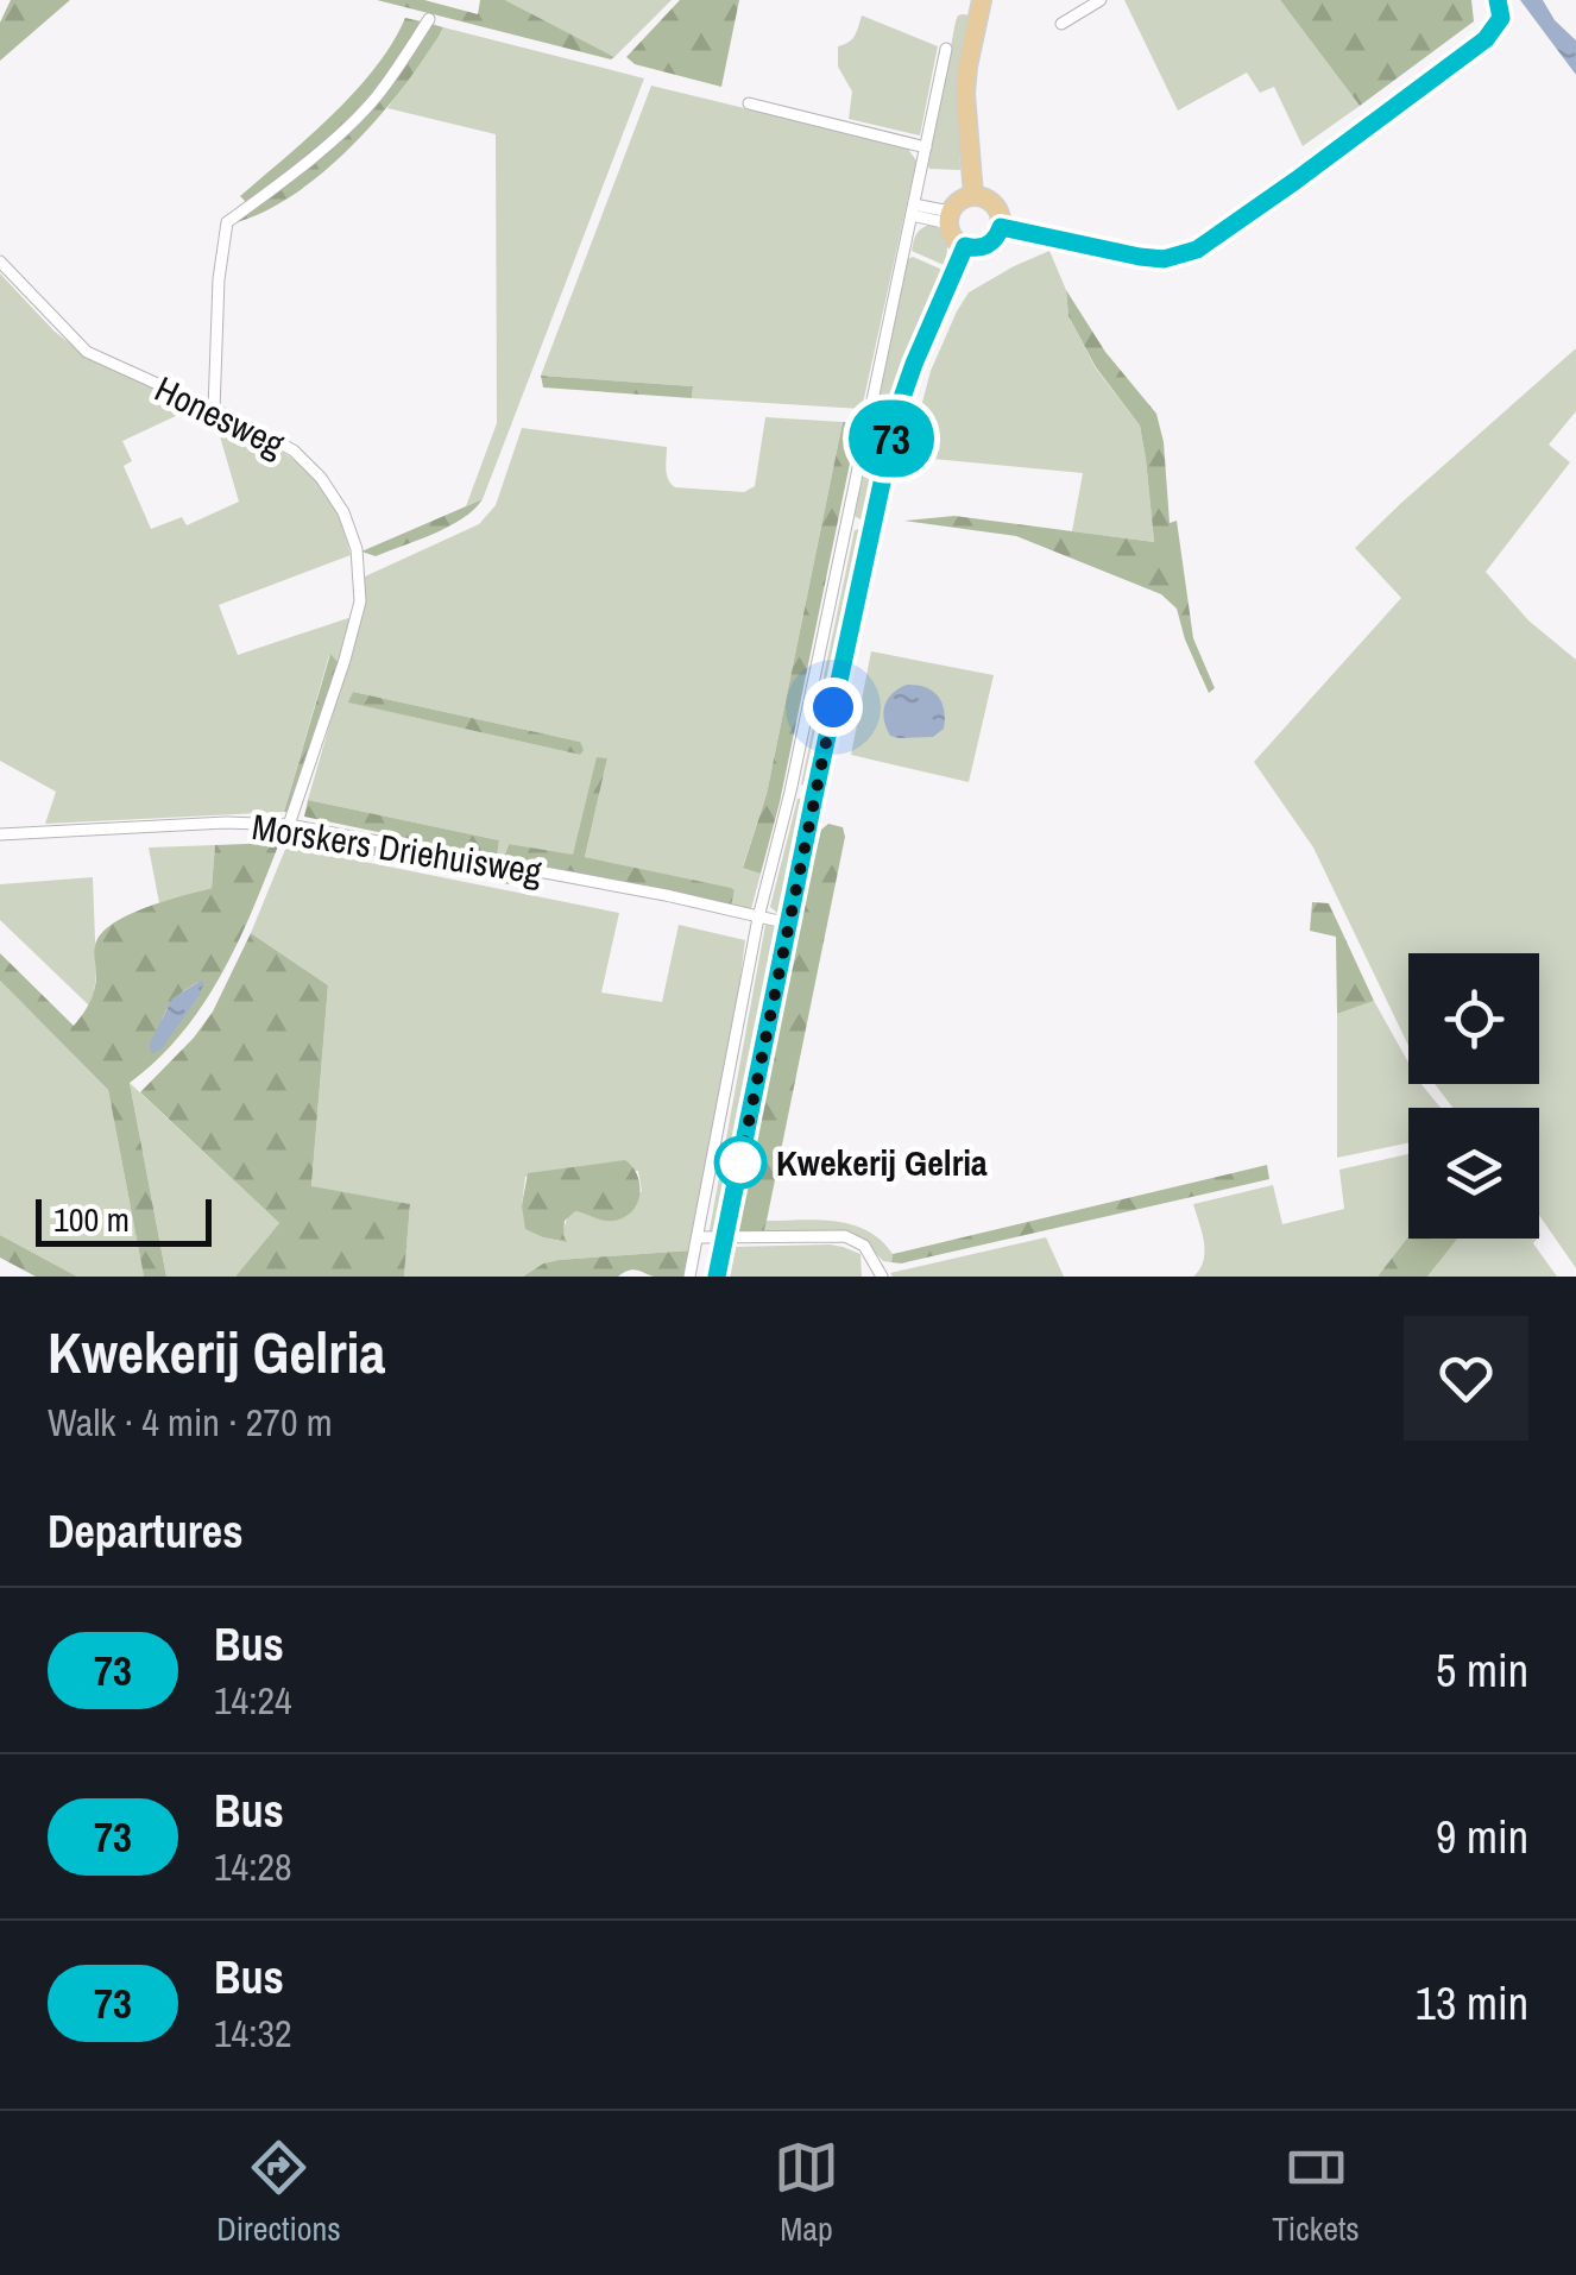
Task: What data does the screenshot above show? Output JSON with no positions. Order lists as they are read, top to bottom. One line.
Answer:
{"streets":{"street":["Honesweg","Morskers Driehuisweg"]},"crossings":[["Honesweg","Morskers Driehuisweg"]],"places":["Kwekerij Gelria"],"lines":["bus line 73"],"scale_bar":"100 m","page":{"on_map":"73","scale":"100 m","heading":[["Kwekerij Gelria","Walk · 4 min · 270 m"],"Departures"],"list":[{"mark":"73","name":"Bus","note":"14:24","value":"5 min"},{"mark":"73","name":"Bus","note":"14:28","value":"9 min"},{"mark":"73","name":"Bus","note":"14:32","value":"13 min"}],"tabs":["Directions","Map","Tickets"]}}
